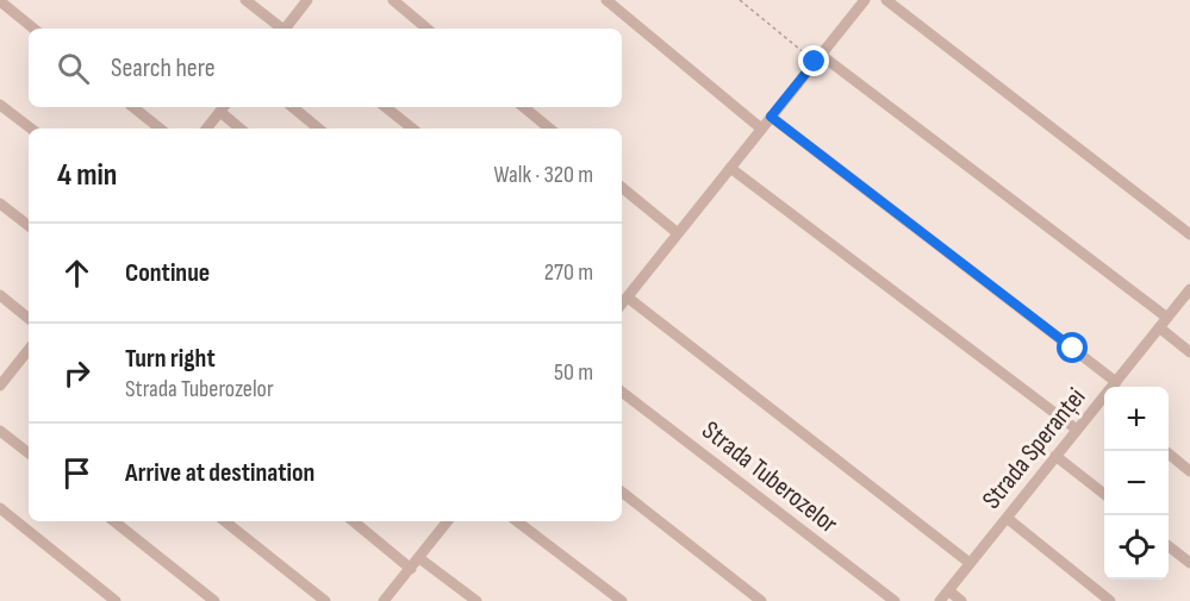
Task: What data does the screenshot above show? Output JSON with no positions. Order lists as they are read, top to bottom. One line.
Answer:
{"streets":{"street":["Strada Speranței","Strada Tuberozelor"]},"page":{"search":"Search here","heading":["4 min","Walk · 320 m"],"list":[["Continue","270 m"],["Turn right","Strada Tuberozelor","50 m"],"Arrive at destination"],"map_buttons":["+","−"]}}
